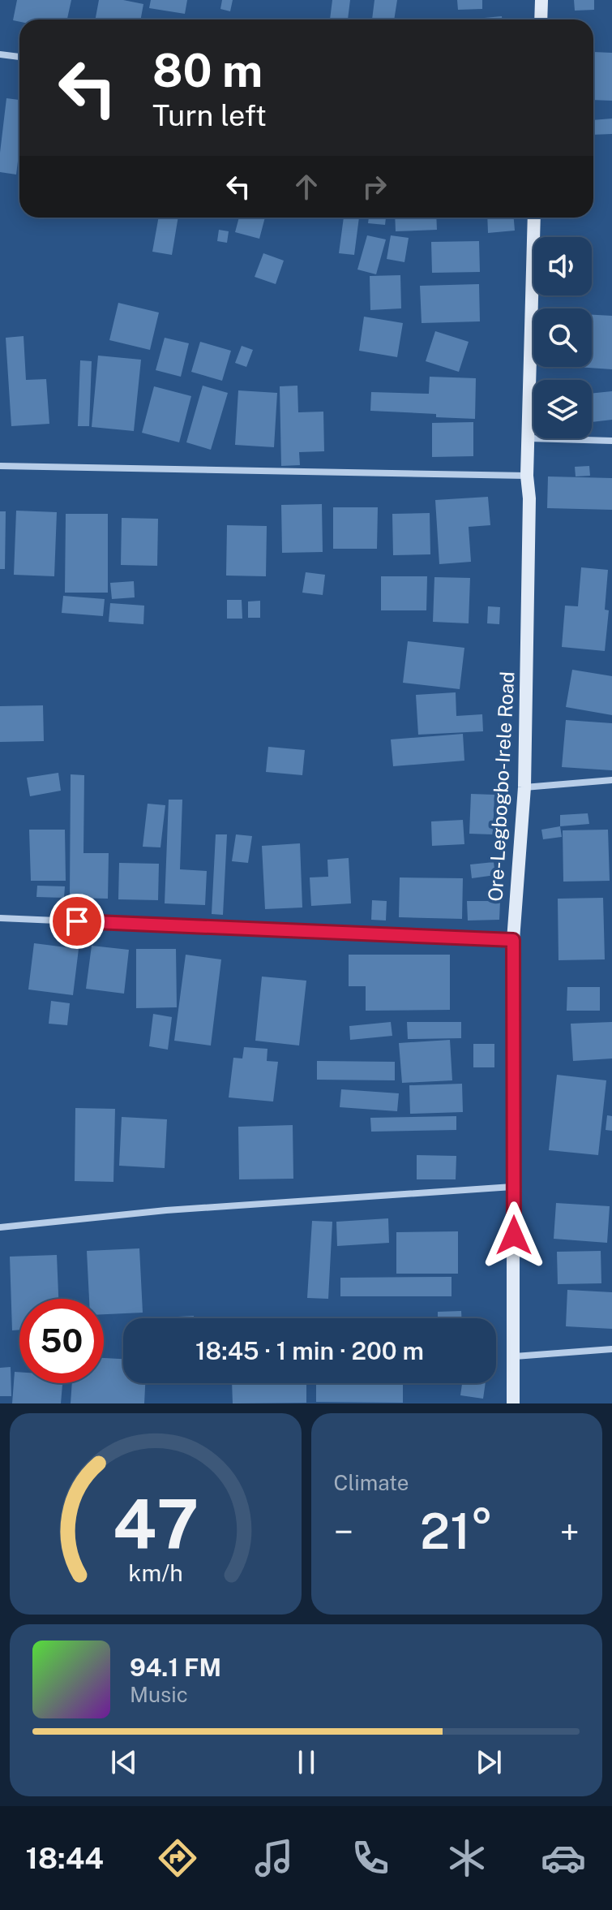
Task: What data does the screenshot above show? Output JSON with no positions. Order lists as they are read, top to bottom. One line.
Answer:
{"streets":{"main road":["Ore-Legbogbo-Irele Road"]},"page":{"turn":["80 m","Turn left"],"limit":"50","trip":"18:45 · 1 min · 200 m","tile":"Climate","heat":["−","21°","+"],"song":["94.1 FM","Music"],"tabs":"18:44","gauge":["47","km/h"]}}
